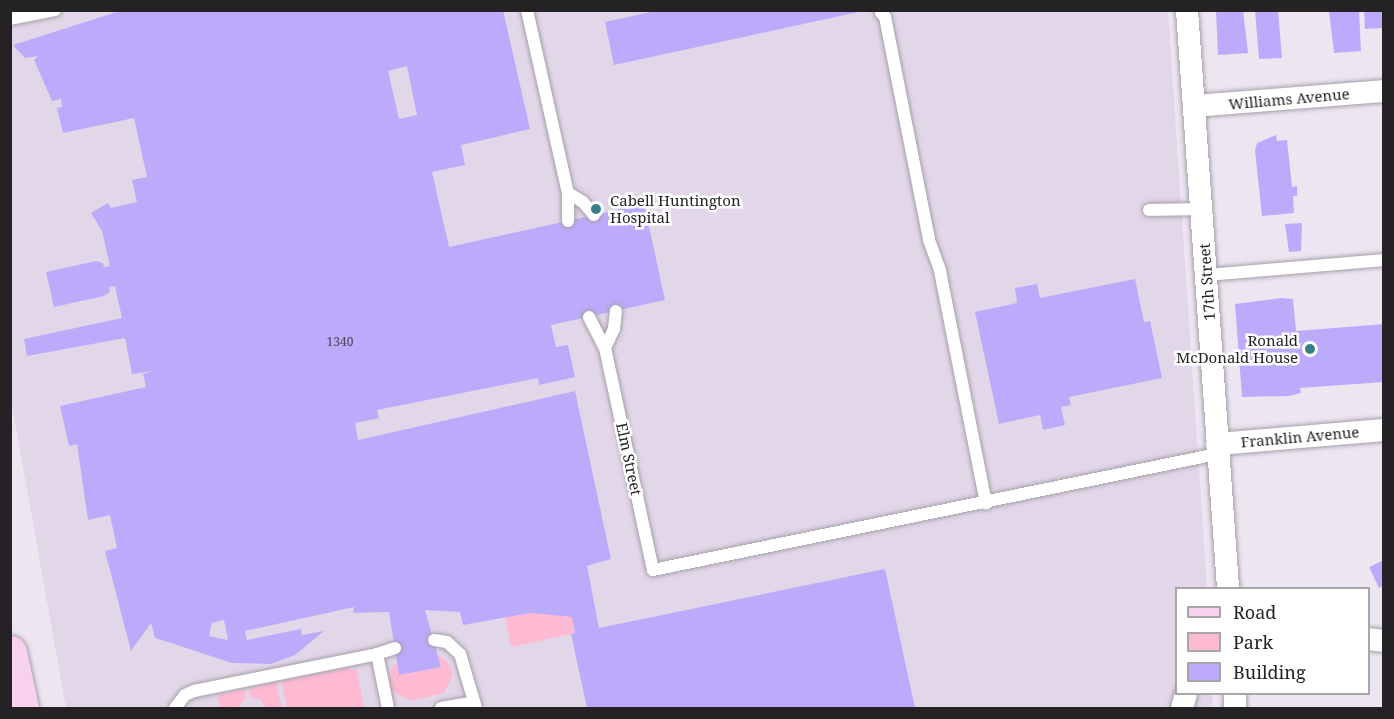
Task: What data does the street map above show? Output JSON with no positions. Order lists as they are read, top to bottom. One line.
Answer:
{"streets":{"street":["Williams Avenue","17th Street","Franklin Avenue"],"lane":["Elm Street"]},"crossings":[["Williams Avenue","17th Street"],["17th Street","Franklin Avenue"]],"places":["Cabell Huntington Hospital","Ronald McDonald House"],"house_numbers":["1340"],"legend":["Road","Park","Building"]}
